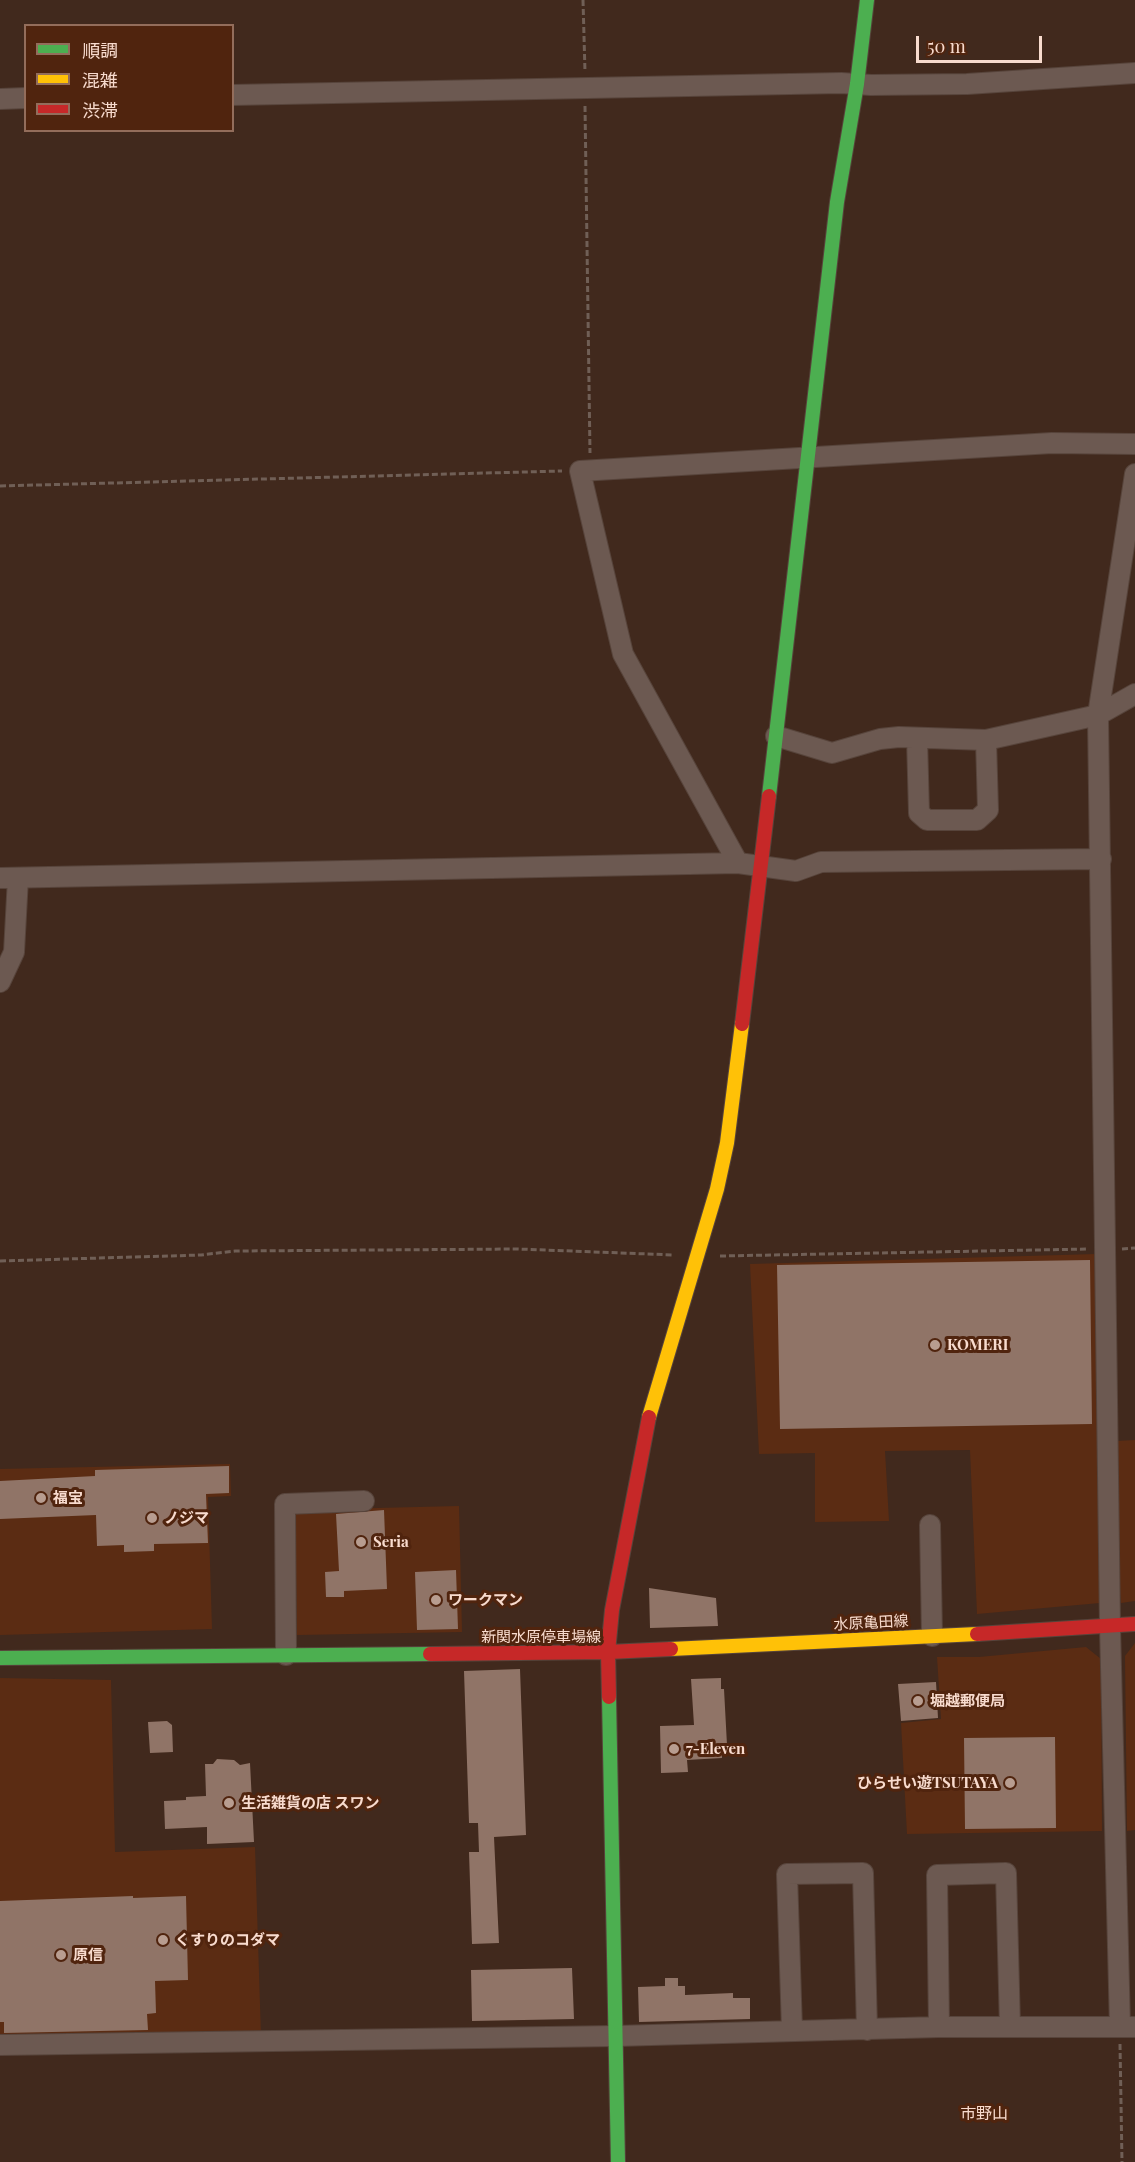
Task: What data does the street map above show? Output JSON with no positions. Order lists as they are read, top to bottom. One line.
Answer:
{"streets":{"street":["水原亀田線","新関水原停車場線"]},"crossings":[["水原亀田線","新関水原停車場線"]],"districts":["市野山"],"places":["KOMERI","福宝","ノジマ","Seria","ワークマン","堀越郵便局","7-Eleven","ひらせい遊TSUTAYA","生活雑貨の店 スワン","くすりのコダマ","原信"],"legend":["順調","混雑","渋滞"],"scale_bar":"50 m"}
